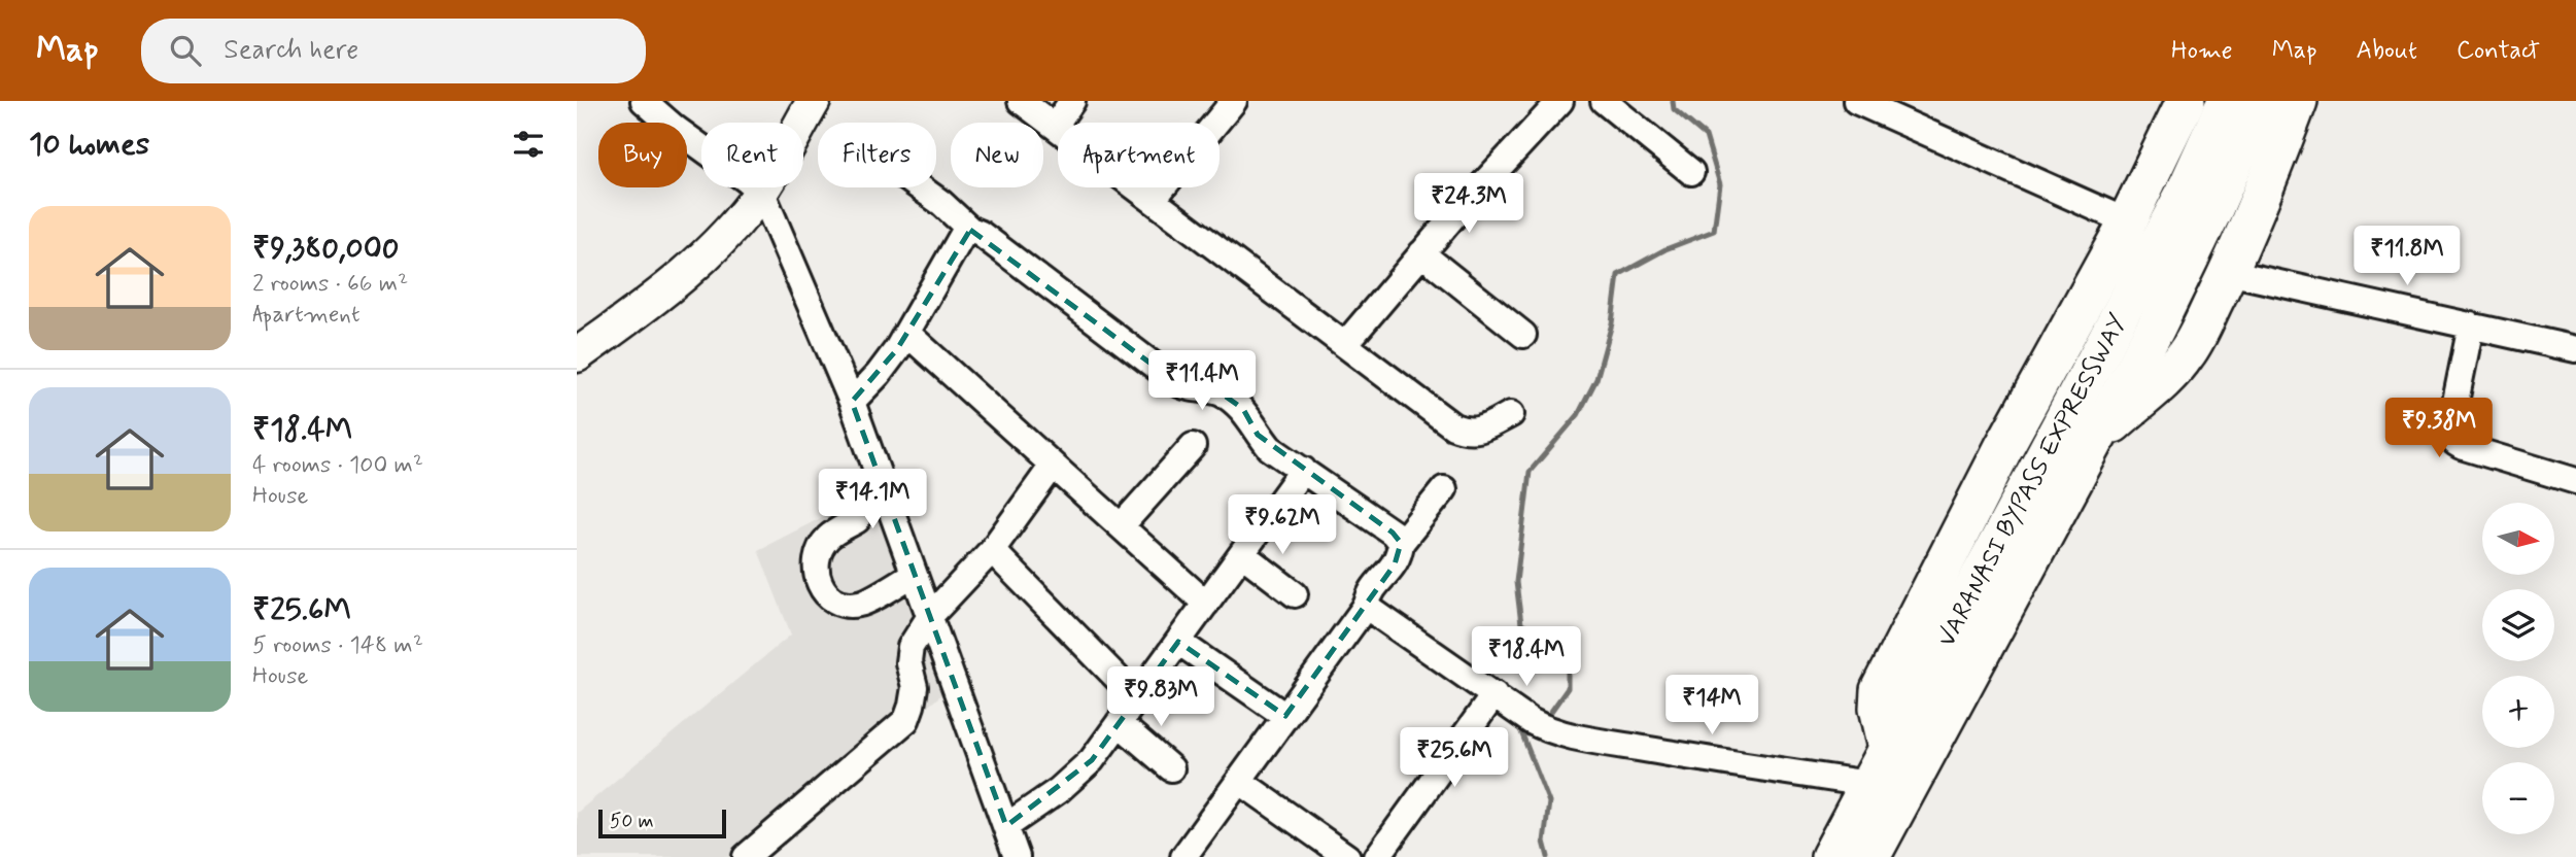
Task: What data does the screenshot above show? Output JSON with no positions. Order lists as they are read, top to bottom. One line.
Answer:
{"streets":{"highway":["VARANASI BYPASS EXPRESSWAY"]},"scale_bar":"50 m","north":"right","page":{"header":"Map","search":"Search here","nav":["Home","Map","About","Contact"],"heading":"10 homes","chip":["Buy","Rent","Filters","New","Apartment"],"price":["₹24.3M","₹11.8M","₹11.4M","₹9.38M","₹14.1M","₹9.62M","₹18.4M","₹9.83M","₹14M","₹25.6M"],"list":[{"name":"₹9,380,000","note":"2 rooms · 66 m² · Apartment"},{"name":"₹18.4M","note":"4 rooms · 100 m² · House"},{"name":"₹25.6M","note":"5 rooms · 148 m² · House"}],"map_buttons":["+","−"],"scale":"50 m"}}
